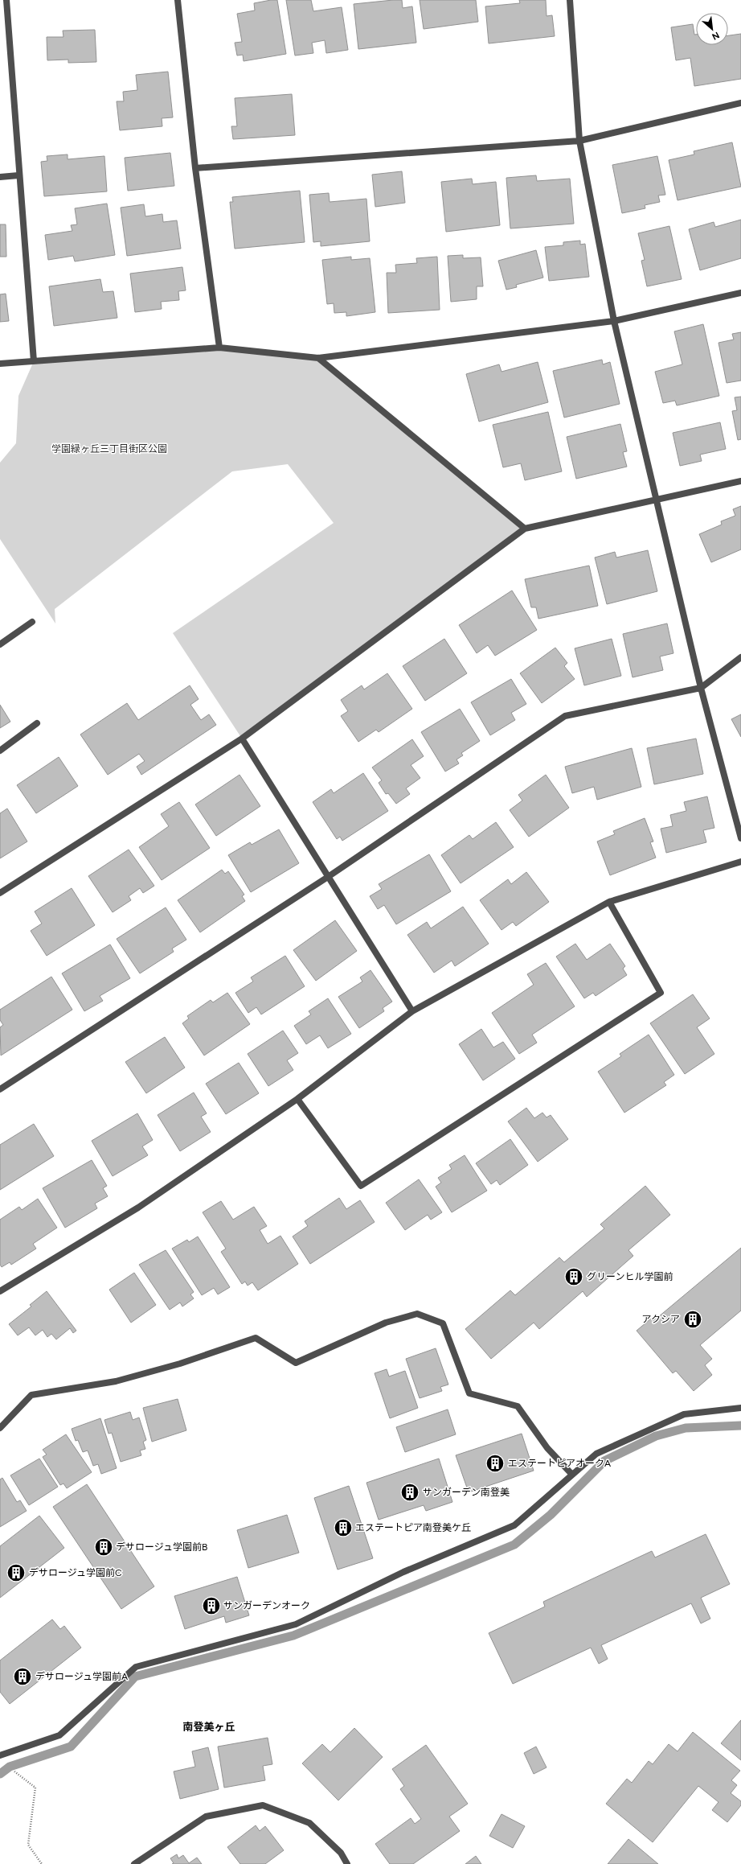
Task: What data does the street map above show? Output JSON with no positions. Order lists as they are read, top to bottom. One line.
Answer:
{"districts":["南登美ヶ丘"],"parks":["学園緑ヶ丘三丁目街区公園"],"places":{"building":["グリーンヒル学園前","アクシア","エステートピアオークA","サンガーデン南登美","エステートピア南登美ケ丘","デサロージュ学園前B","デサロージュ学園前C","サンガーデンオーク","デサロージュ学園前A"]},"north":"bottom right"}
